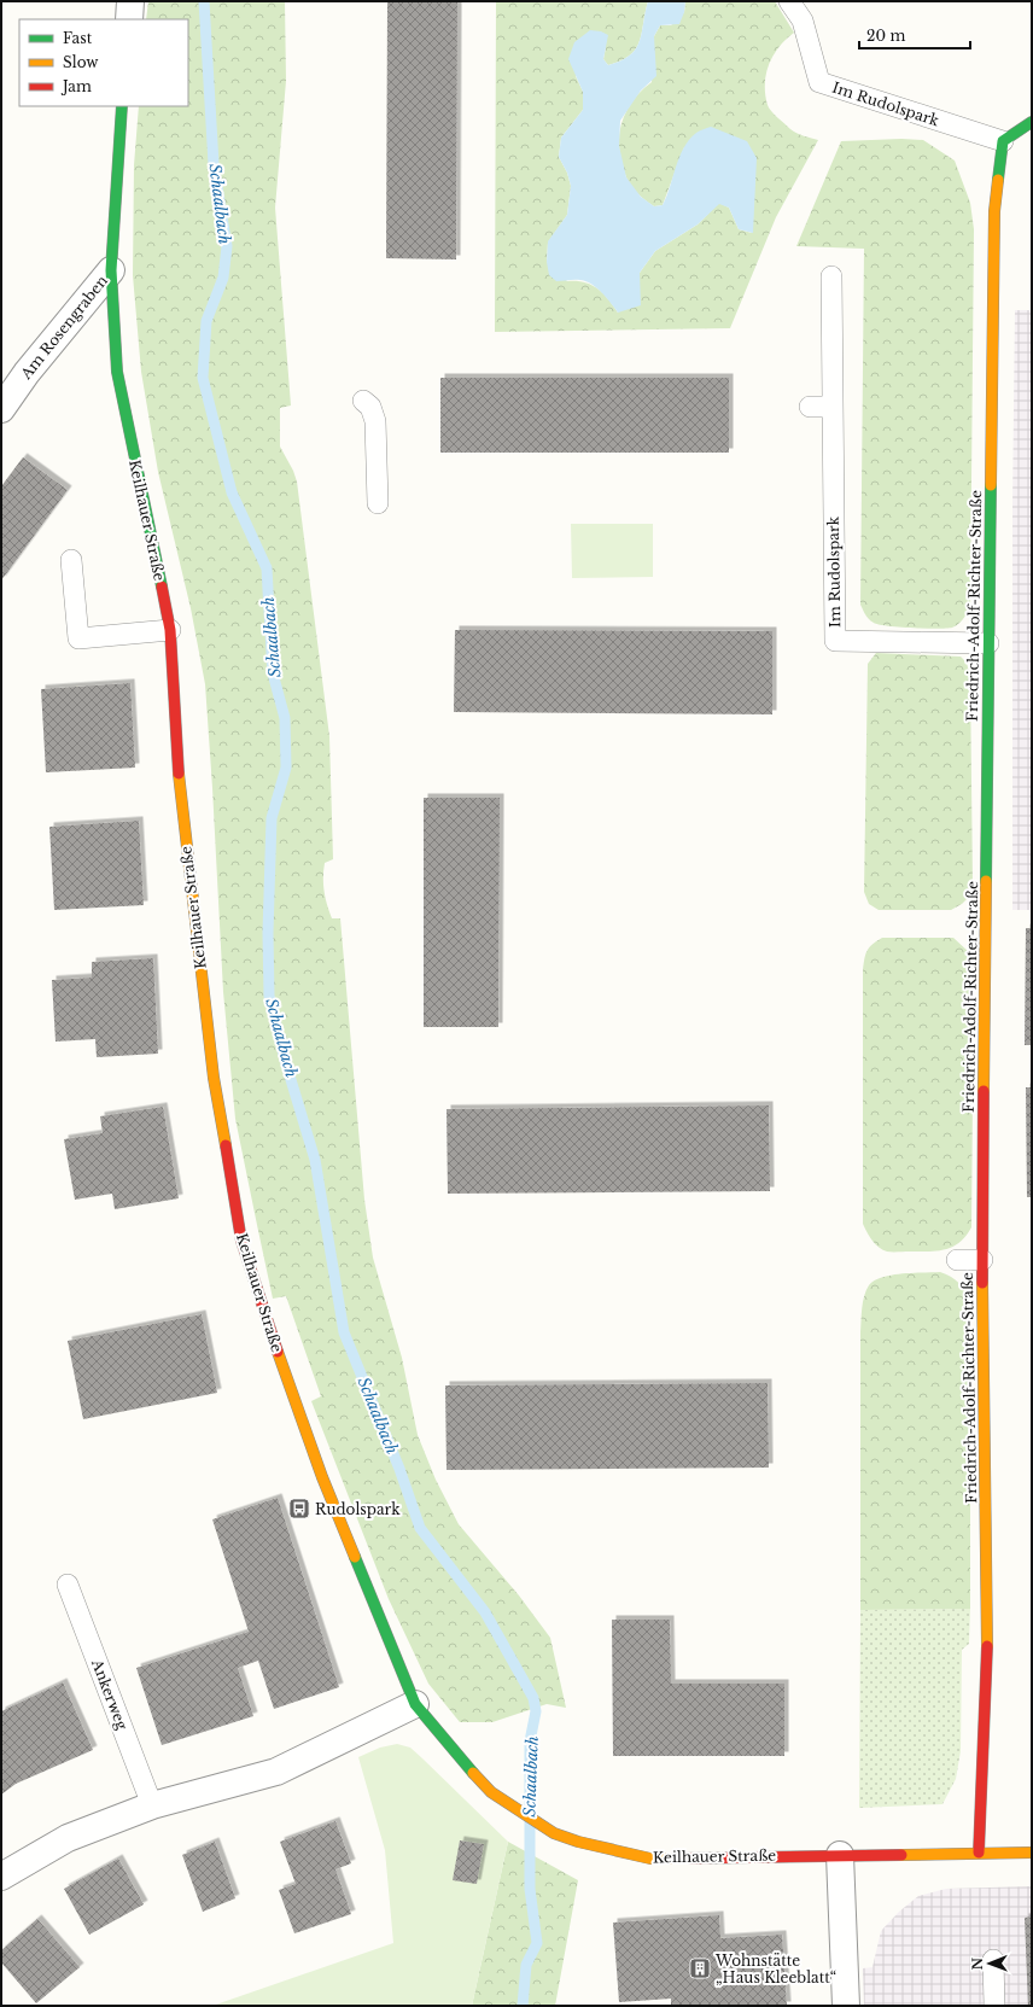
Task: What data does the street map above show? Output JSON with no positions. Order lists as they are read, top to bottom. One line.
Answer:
{"streets":{"street":["Am Rosengraben","Keilhauer Straße","Friedrich-Adolf-Richter-Straße"],"lane":["Im Rudolspark","Ankerweg"]},"crossings":[["Im Rudolspark","Friedrich-Adolf-Richter-Straße"],["Am Rosengraben","Keilhauer Straße"],["Keilhauer Straße","Friedrich-Adolf-Richter-Straße"]],"water":["Schaalbach"],"places":{"bus stop":["Rudolspark"],"building":["Wohnstätte „Haus Kleeblatt“"]},"legend":["Fast","Slow","Jam"],"scale_bar":"20 m","north":"left"}
